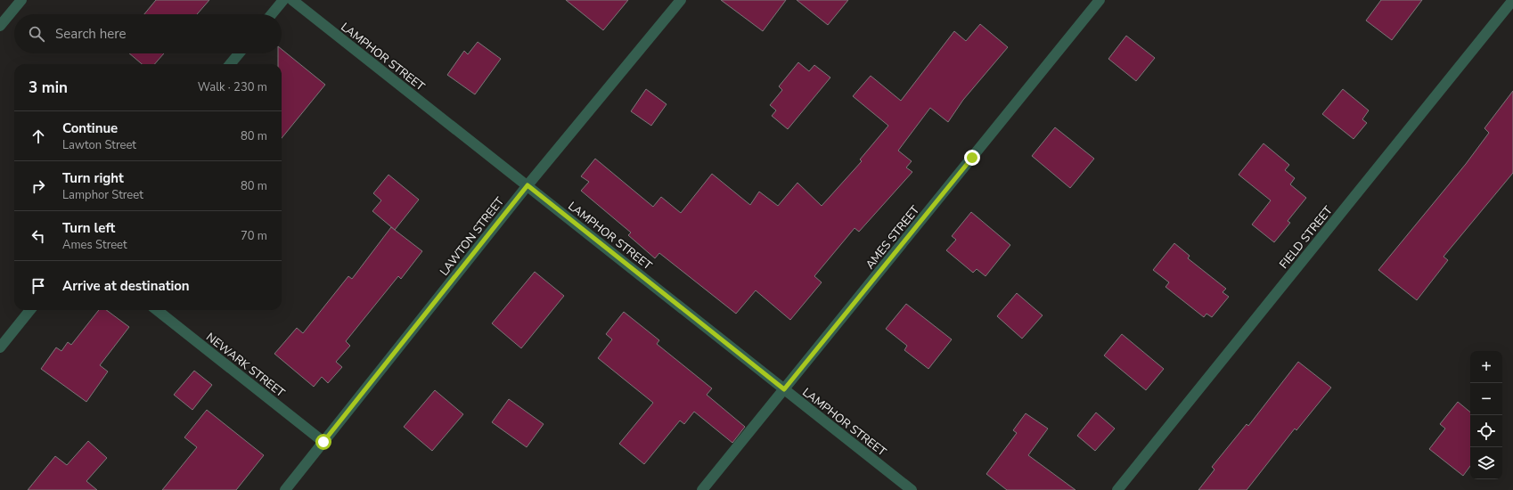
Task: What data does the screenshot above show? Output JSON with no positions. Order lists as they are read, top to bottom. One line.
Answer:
{"streets":{"street":["LAMPHOR STREET","LAWTON STREET","AMES STREET","FIELD STREET","NEWARK STREET"]},"crossings":[["LAMPHOR STREET","LAWTON STREET"],["LAMPHOR STREET","AMES STREET"],["LAWTON STREET","NEWARK STREET"]],"page":{"search":"Search here","heading":["3 min","Walk · 230 m"],"list":[["Continue","Lawton Street","80 m"],["Turn right","Lamphor Street","80 m"],["Turn left","Ames Street","70 m"],"Arrive at destination"],"map_buttons":["+","−"]}}
